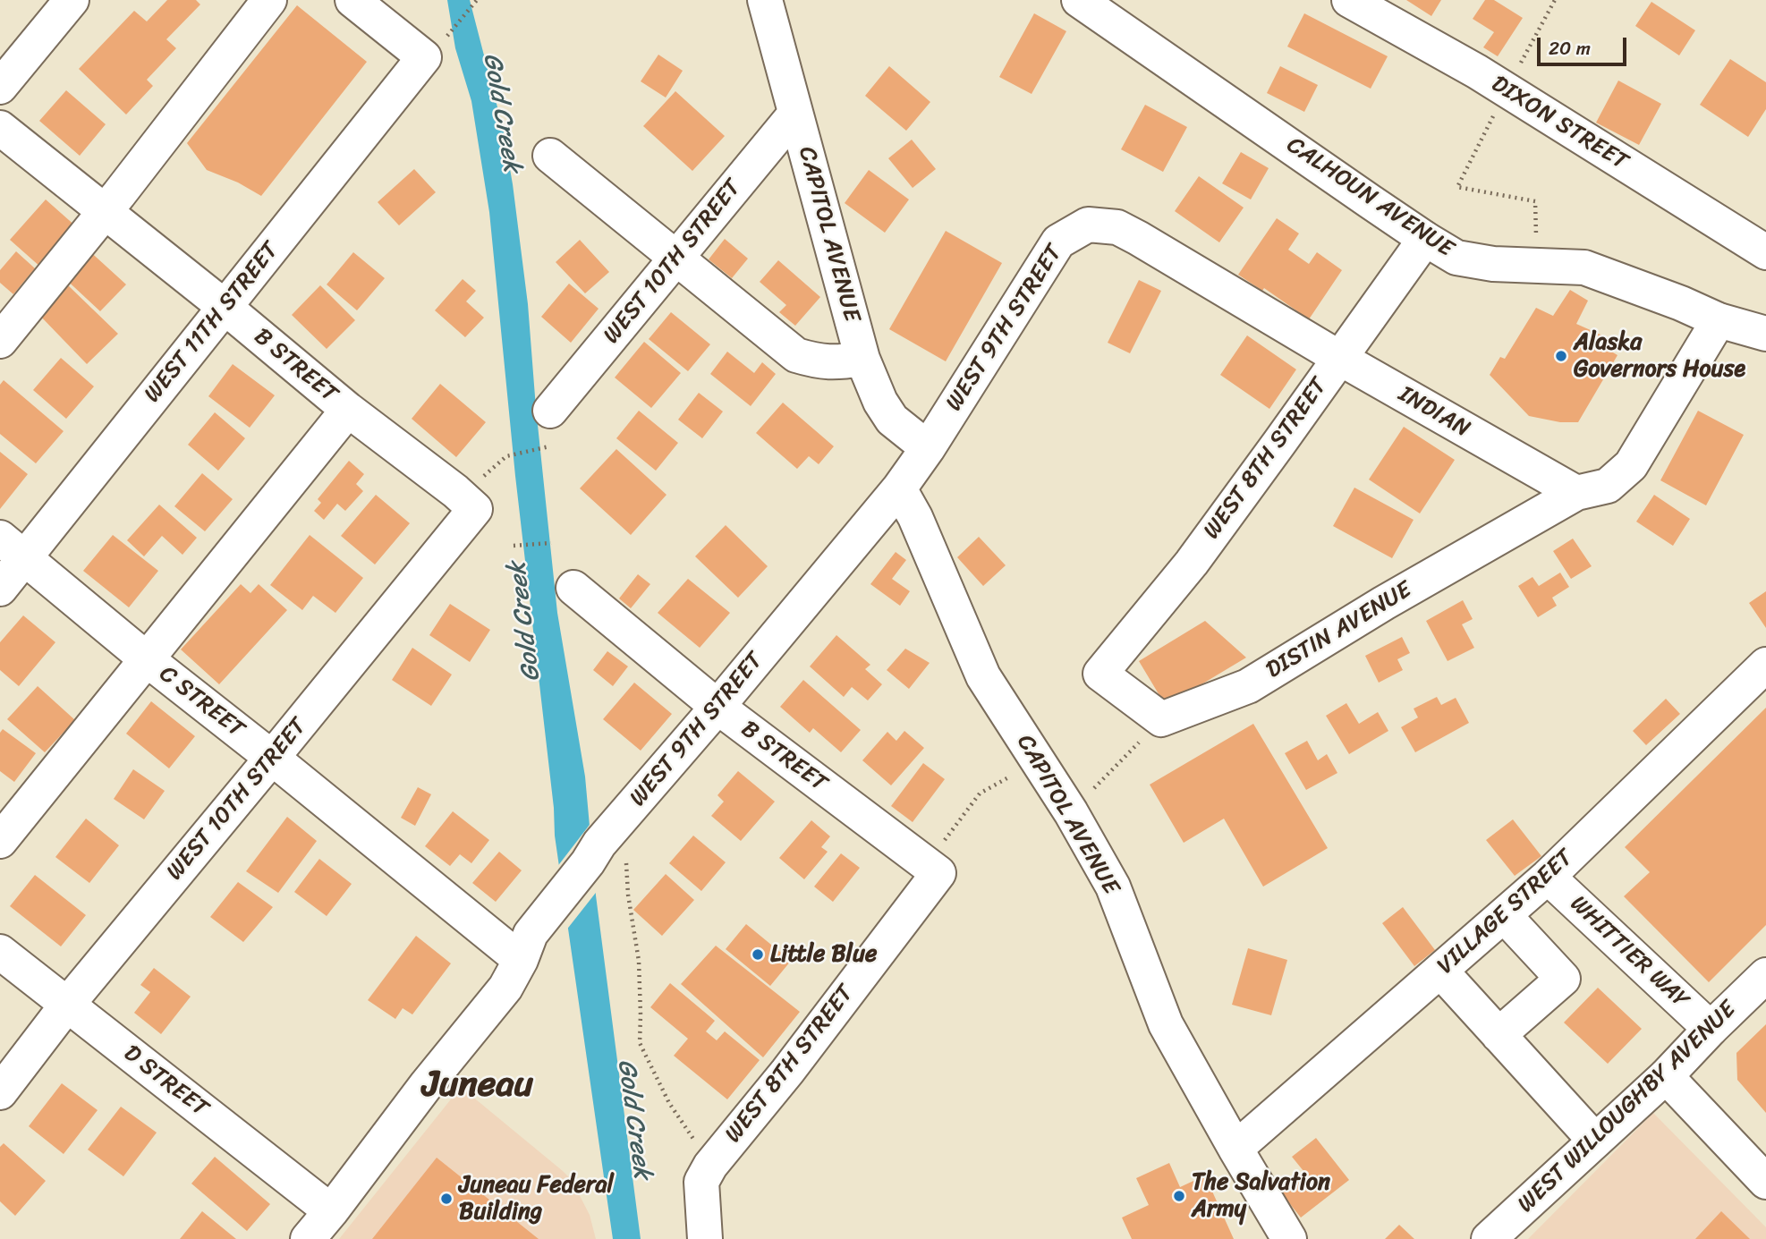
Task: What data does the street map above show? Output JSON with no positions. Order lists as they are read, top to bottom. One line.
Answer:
{"streets":{"street":["DIXON STREET","CALHOUN AVENUE","CAPITOL AVENUE","WEST 10TH STREET","WEST 11TH STREET","WEST 9TH STREET","B STREET","INDIAN","WEST 8TH STREET","DISTIN AVENUE","C STREET","VILLAGE STREET","WHITTIER WAY","D STREET","WEST WILLOUGHBY AVENUE"]},"crossings":[["CALHOUN AVENUE","WEST 8TH STREET"],["CAPITOL AVENUE","WEST 10TH STREET"],["CAPITOL AVENUE","WEST 9TH STREET"],["CAPITOL AVENUE","VILLAGE STREET"],["WEST 10TH STREET","B STREET"],["WEST 10TH STREET","C STREET"],["WEST 10TH STREET","D STREET"],["WEST 11TH STREET","B STREET"],["WEST 11TH STREET","C STREET"],["WEST 9TH STREET","B STREET"],["WEST 9TH STREET","INDIAN"],["WEST 9TH STREET","C STREET"],["WEST 9TH STREET","D STREET"],["B STREET","WEST 8TH STREET"],["INDIAN","WEST 8TH STREET"],["INDIAN","DISTIN AVENUE"],["WEST 8TH STREET","DISTIN AVENUE"],["VILLAGE STREET","WHITTIER WAY"],["WHITTIER WAY","WEST WILLOUGHBY AVENUE"]],"districts":["Juneau"],"water":["Gold Creek"],"places":["Alaska Governors House","Little Blue","The Salvation Army","Juneau Federal Building"],"scale_bar":"20 m"}
